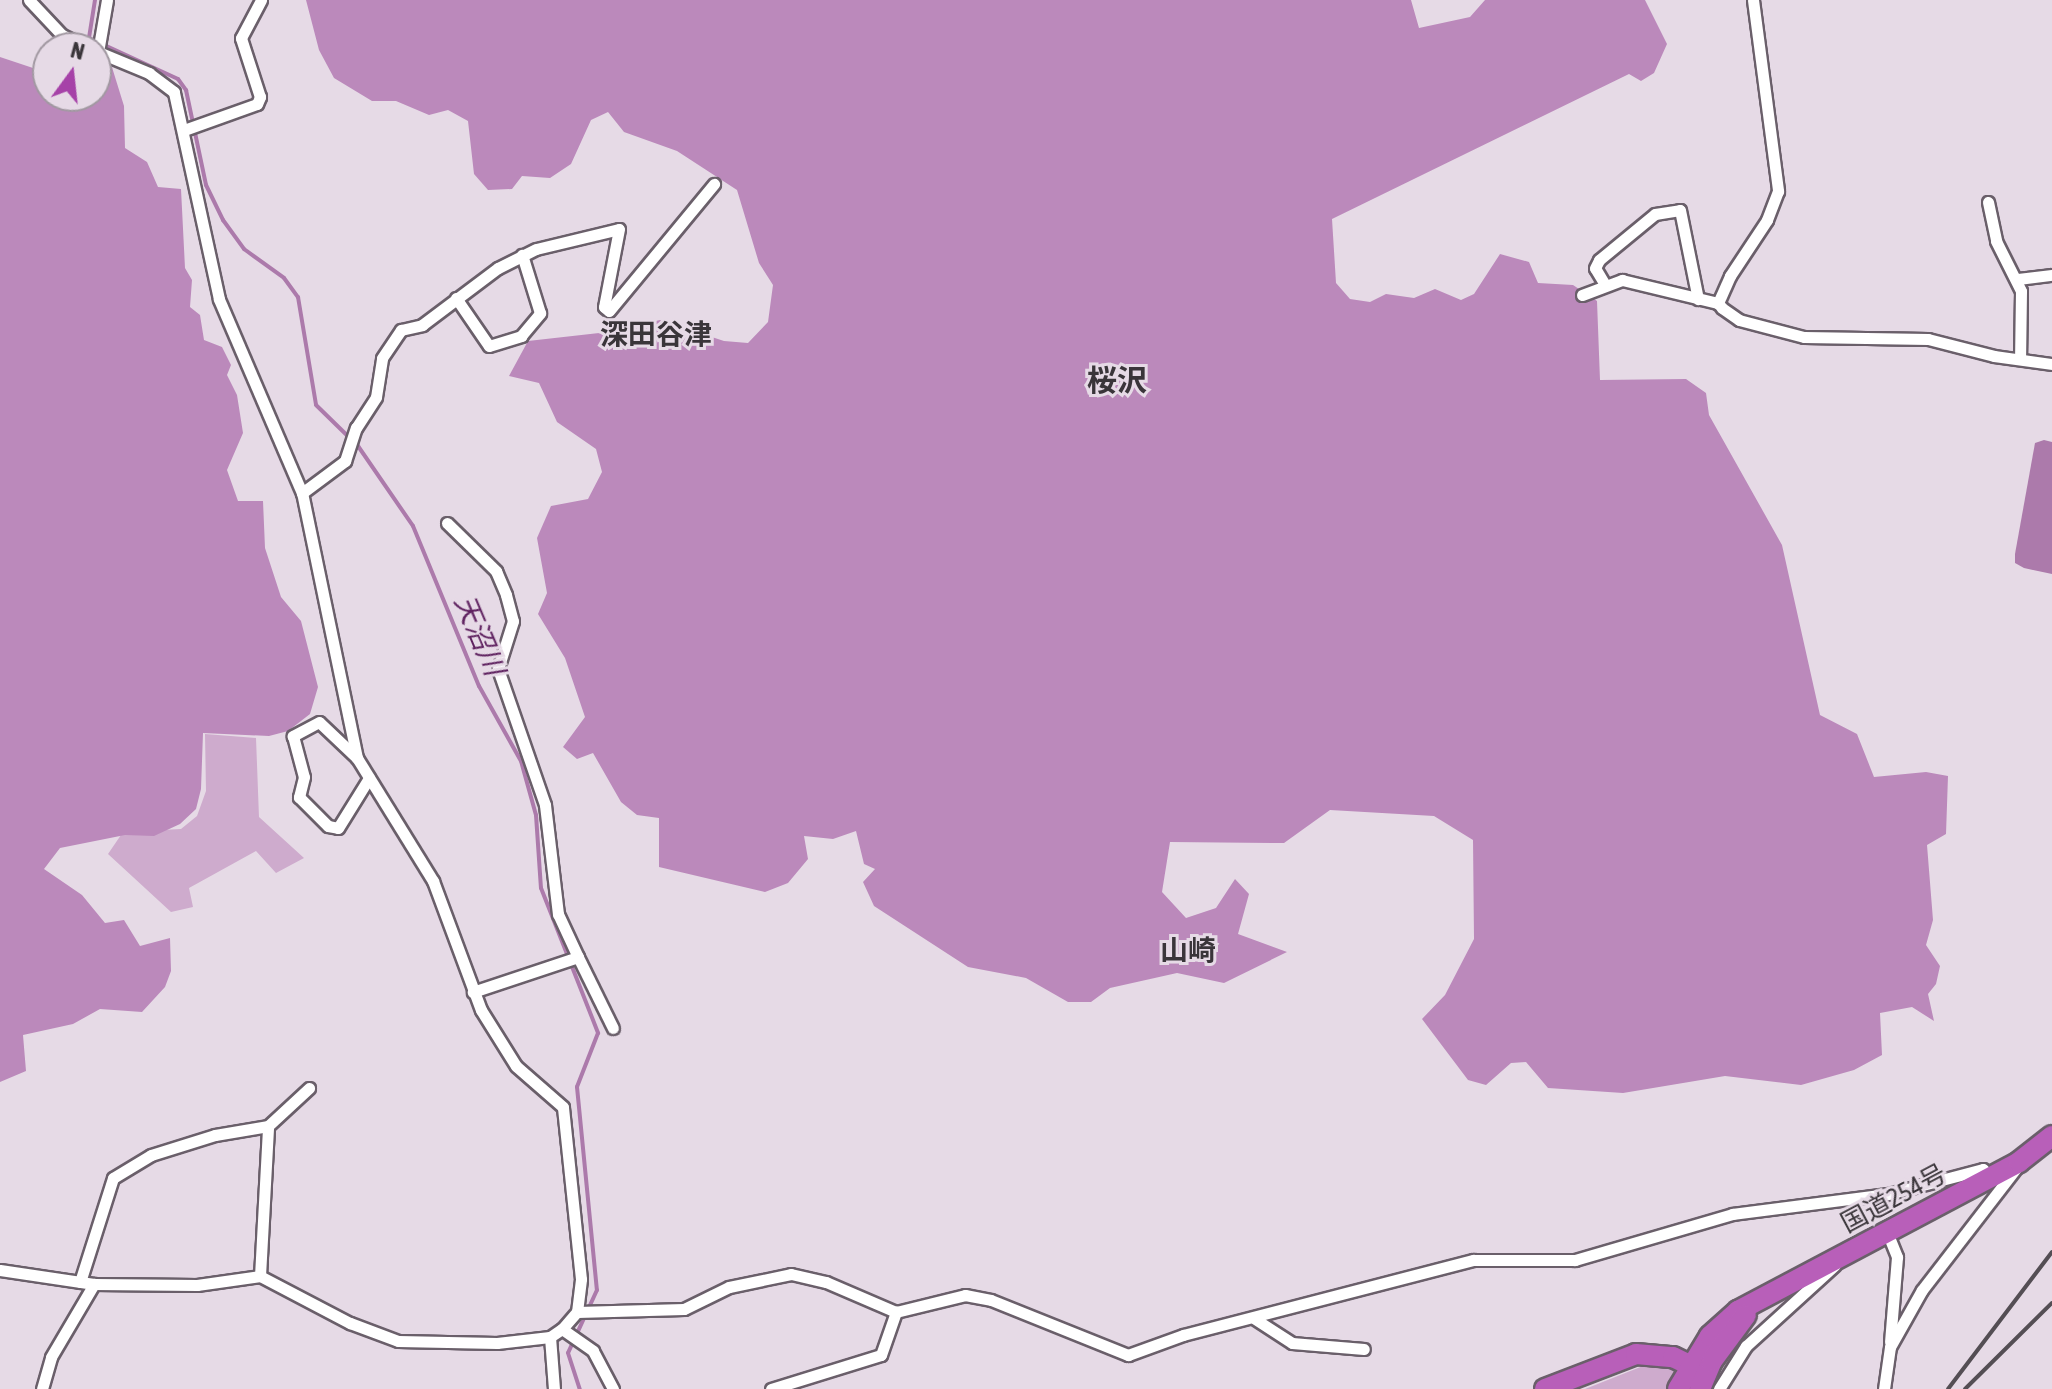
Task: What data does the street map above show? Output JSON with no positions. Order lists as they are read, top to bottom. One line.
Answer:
{"streets":{"highway":["国道254号"]},"districts":["深田谷津","桜沢","山崎"],"water":["天沼川"],"north":"top"}
